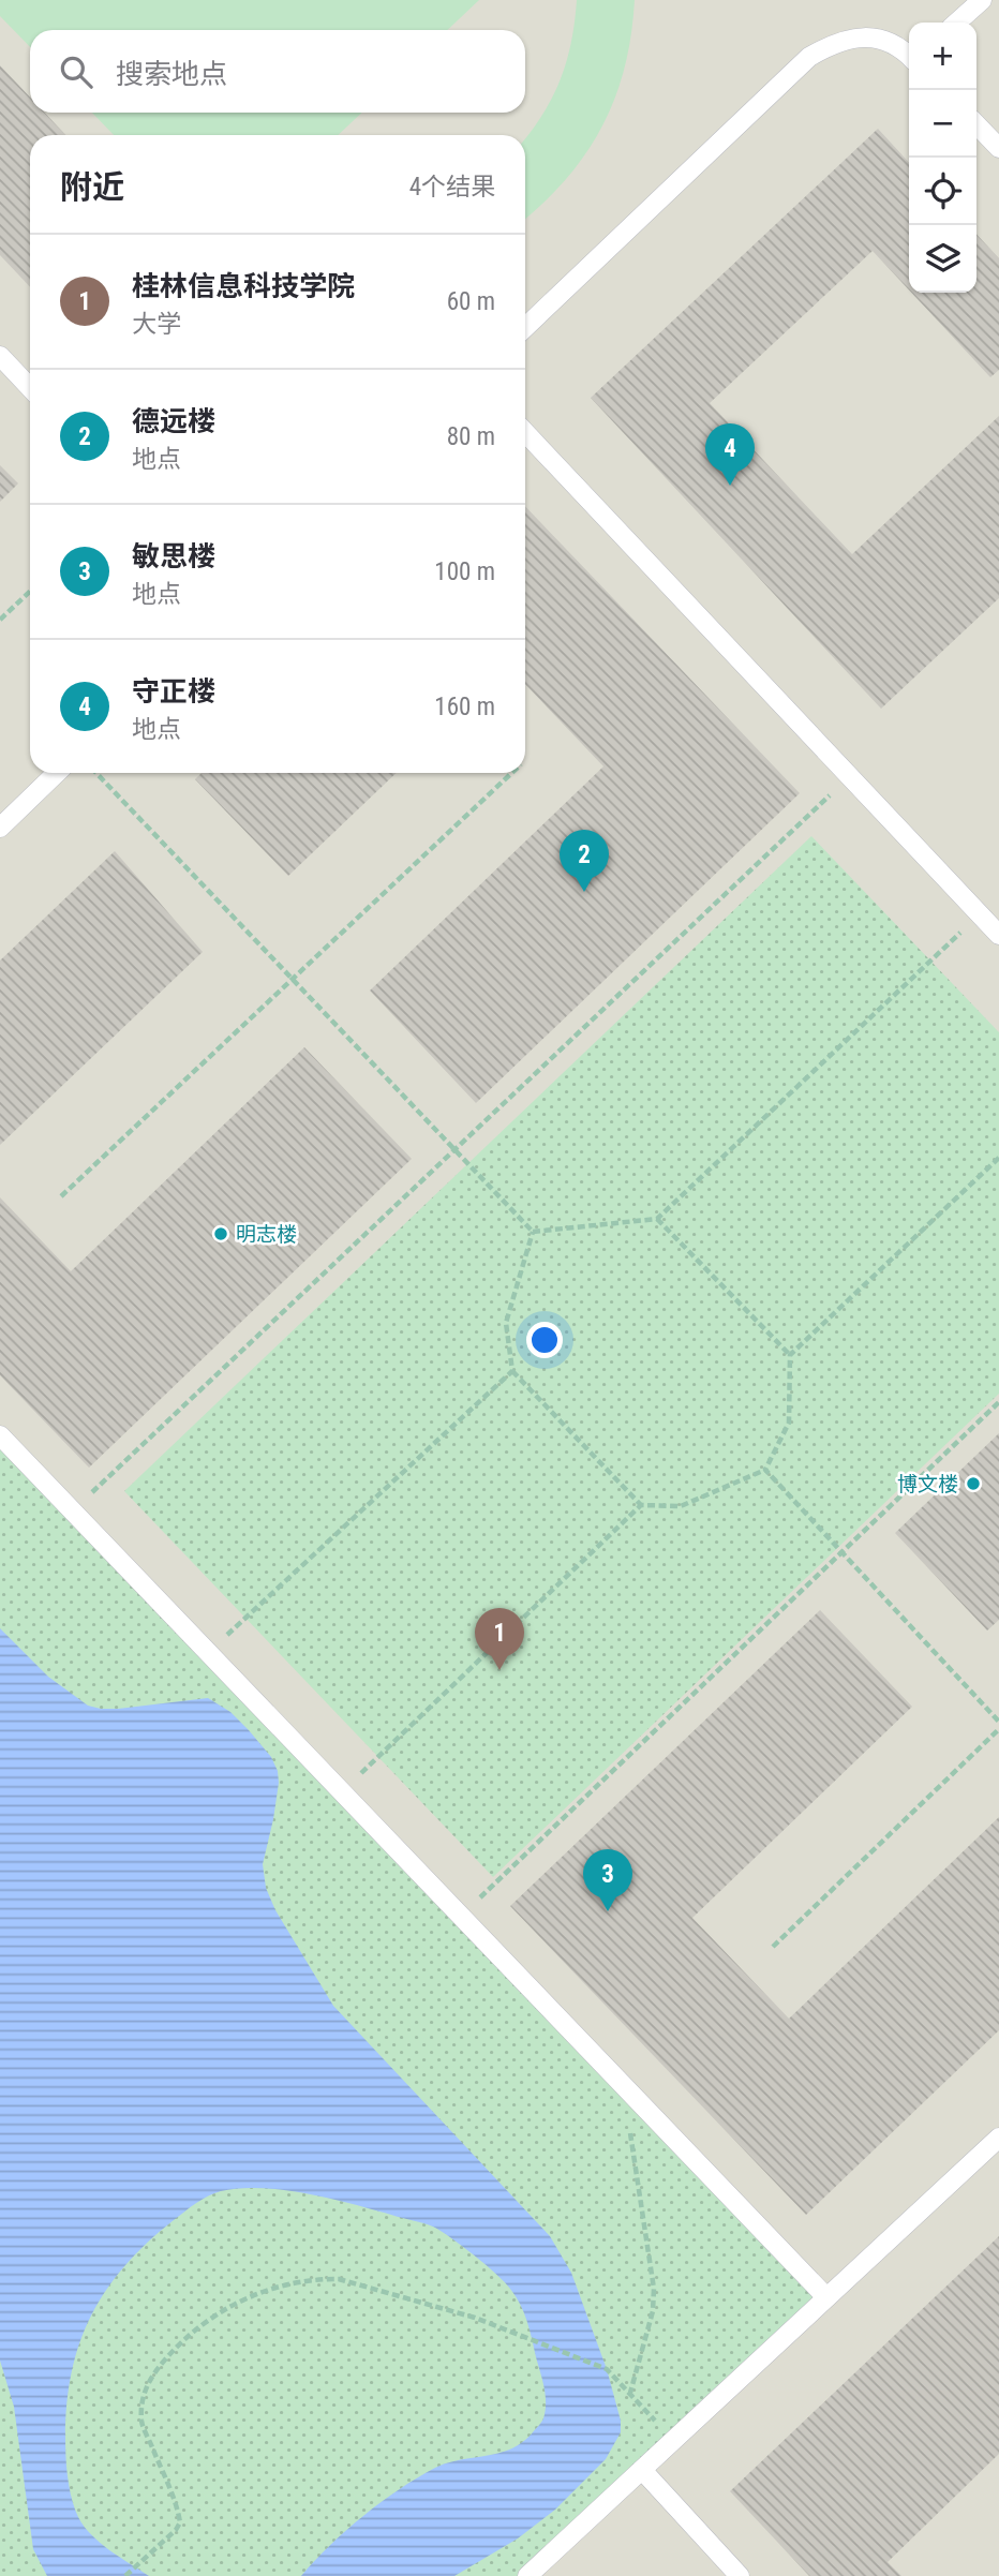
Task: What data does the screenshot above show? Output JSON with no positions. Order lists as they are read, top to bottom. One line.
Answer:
{"places":["明志楼","博文楼"],"page":{"map_buttons":["+","−"],"search":"搜索地点","heading":["附近","4个结果"],"list":[{"mark":"1","name":"桂林信息科技学院","note":"大学","value":"60 m"},{"mark":"2","name":"德远楼","note":"地点","value":"80 m"},{"mark":"3","name":"敏思楼","note":"地点","value":"100 m"},{"mark":"4","name":"守正楼","note":"地点","value":"160 m"}],"pins":["4","2","1","3"]}}
